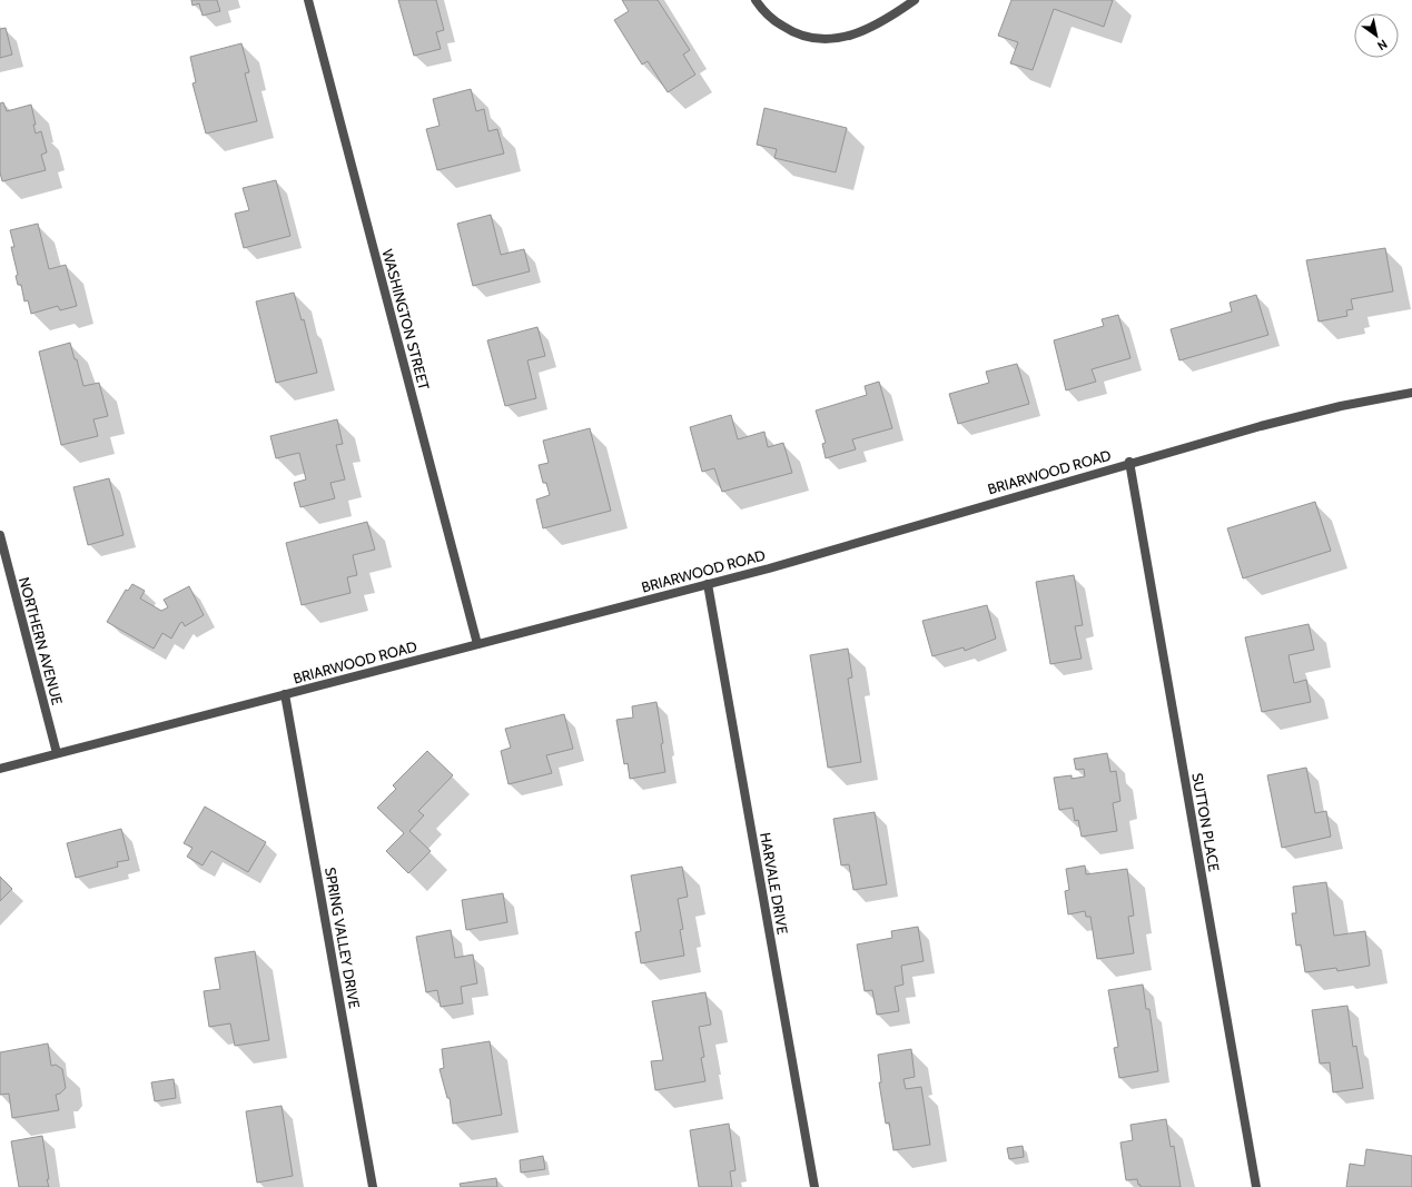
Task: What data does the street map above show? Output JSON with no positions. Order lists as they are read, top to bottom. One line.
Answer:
{"streets":{"street":["WASHINGTON STREET","BRIARWOOD ROAD","NORTHERN AVENUE","SUTTON PLACE","HARVALE DRIVE","SPRING VALLEY DRIVE"]},"crossings":[["WASHINGTON STREET","BRIARWOOD ROAD"],["BRIARWOOD ROAD","NORTHERN AVENUE"],["BRIARWOOD ROAD","SUTTON PLACE"],["BRIARWOOD ROAD","HARVALE DRIVE"],["BRIARWOOD ROAD","SPRING VALLEY DRIVE"]],"north":"bottom right"}
